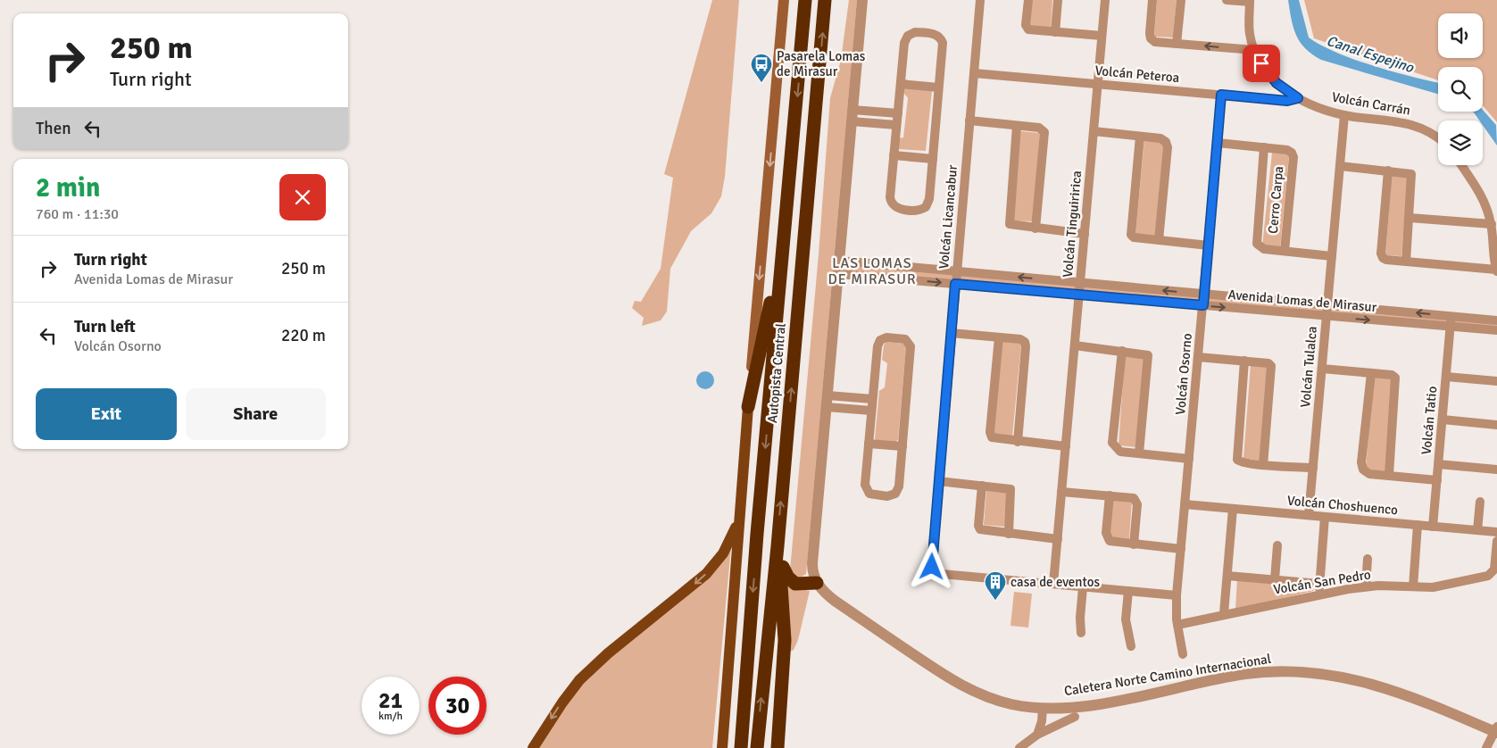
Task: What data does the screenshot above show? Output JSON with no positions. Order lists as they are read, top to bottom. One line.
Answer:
{"streets":{"highway":["Autopista Central"],"street":["Volcán Peteroa","Volcán Carrán","Cerro Carpa","Volcán Licancabur","Volcán Tinguiririca","Avenida Lomas de Mirasur","Volcán Tulalca","Volcán Osorno","Volcán Tatio","Volcán Choshuenco","Volcán San Pedro","Caletera Norte Camino Internacional"]},"crossings":[["Volcán Peteroa","Volcán Carrán"],["Volcán Peteroa","Volcán Licancabur"],["Volcán Peteroa","Volcán Tinguiririca"],["Volcán Peteroa","Volcán Osorno"],["Volcán Carrán","Volcán Tulalca"],["Cerro Carpa","Volcán Tulalca"],["Cerro Carpa","Volcán Osorno"],["Volcán Licancabur","Volcán Tinguiririca"],["Volcán Licancabur","Avenida Lomas de Mirasur"],["Volcán Tinguiririca","Avenida Lomas de Mirasur"],["Avenida Lomas de Mirasur","Volcán Tulalca"],["Avenida Lomas de Mirasur","Volcán Osorno"],["Avenida Lomas de Mirasur","Volcán Tatio"],["Volcán Tulalca","Volcán Choshuenco"],["Volcán Osorno","Volcán Choshuenco"],["Volcán Osorno","Volcán San Pedro"],["Volcán Tatio","Volcán Choshuenco"]],"districts":["LAS LOMAS DE MIRASUR"],"water":["Canal Espejino"],"places":{"bus stop":["Pasarela Lomas de Mirasur"],"building":["casa de eventos"]},"page":{"turn":["250 m","Turn right"],"then":"Then","heading":["2 min","760 m · 11:30"],"list":[{"name":"Turn right","note":"Avenida Lomas de Mirasur","value":"250 m"},{"name":"Turn left","note":"Volcán Osorno","value":"220 m"}],"buttons":["Exit","Share"],"speed":"21 km/h","limit":"30"}}
